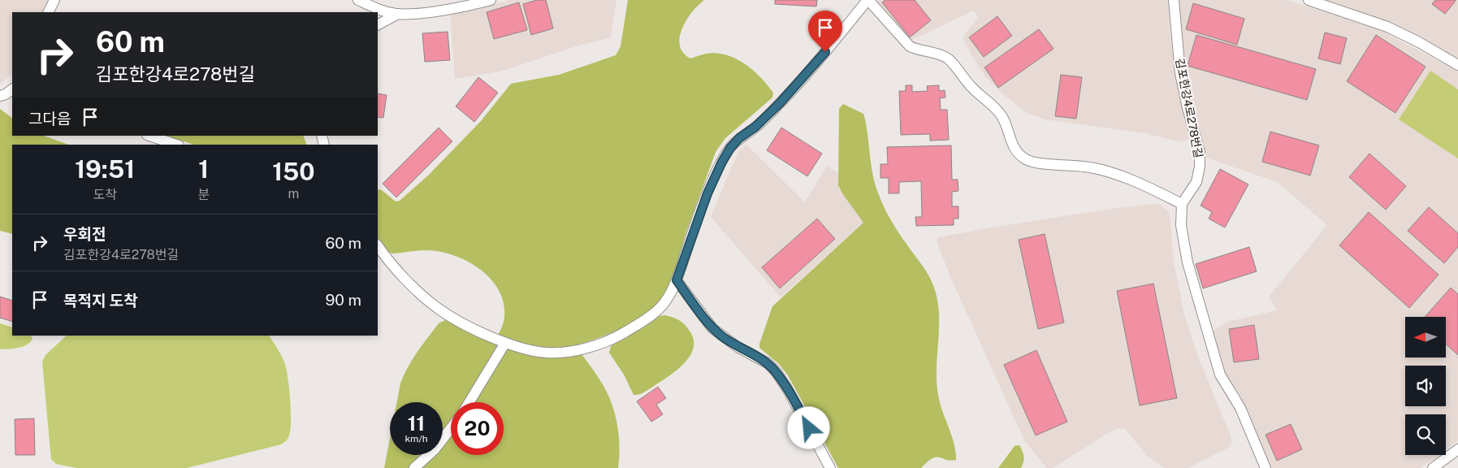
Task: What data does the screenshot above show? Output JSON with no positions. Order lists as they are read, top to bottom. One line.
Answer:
{"streets":{"lane":["김포한강4로278번길"]},"north":"left","page":{"turn":["60 m","김포한강4로278번길"],"then":"그다음","eta":["19:51","도착","1","분","150","m"],"list":[{"name":"우회전","note":"김포한강4로278번길","value":"60 m"},{"name":"목적지 도착","value":"90 m"}],"speed":"11 km/h","limit":"20"}}
